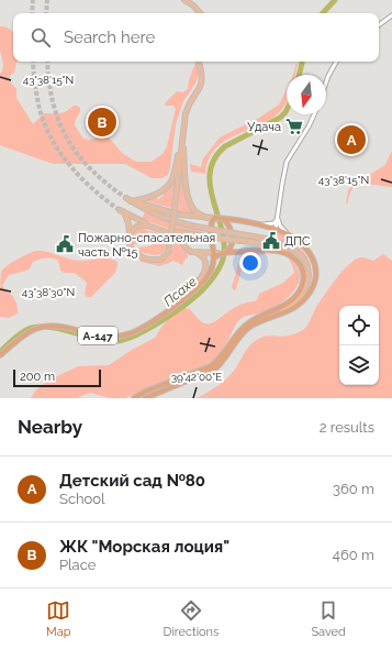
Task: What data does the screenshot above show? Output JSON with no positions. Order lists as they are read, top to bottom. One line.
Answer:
{"streets":{"highway":["А-147"]},"water":["Псахе"],"places":{"supermarket":["Удача"],"public building":["ДПС","Пожарно-спасательная часть №15"]},"scale_bar":"200 m","north":"bottom","page":{"search":"Search here","pins":["B","A"],"scale":"200 m","heading":["Nearby","2 results"],"list":[{"mark":"A","name":"Детский сад №80","note":"School","value":"360 m"},{"mark":"B","name":"ЖК \"Морская лоция\"","note":"Place","value":"460 m"}],"nav":["Map","Directions","Saved"]},"coordinates":["43°38'15\"N","43°38'30\"N","39°42'00\"E"]}
